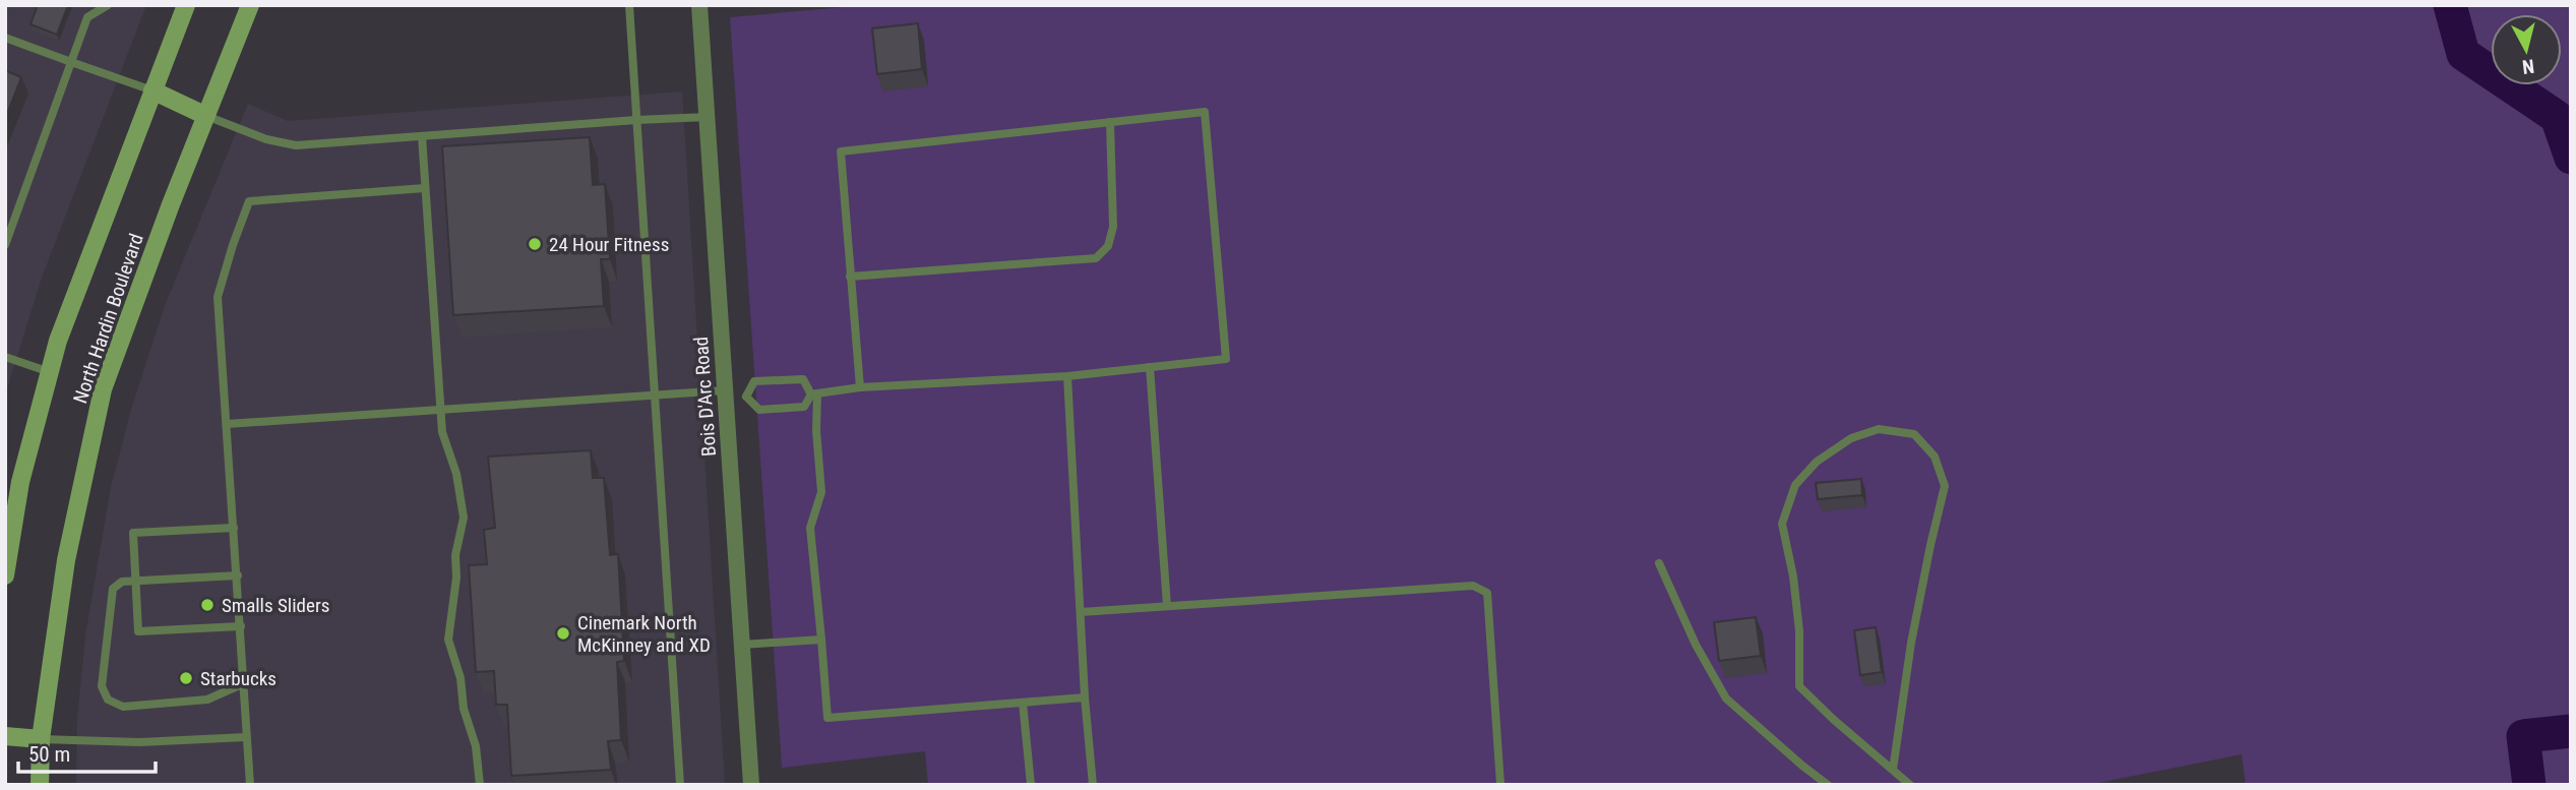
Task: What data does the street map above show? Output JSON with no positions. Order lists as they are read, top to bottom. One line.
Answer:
{"streets":{"main road":["North Hardin Boulevard"],"street":["Bois D'Arc Road"]},"places":["24 Hour Fitness","Smalls Sliders","Cinemark North McKinney and XD","Starbucks"],"scale_bar":"50 m","north":"bottom"}
